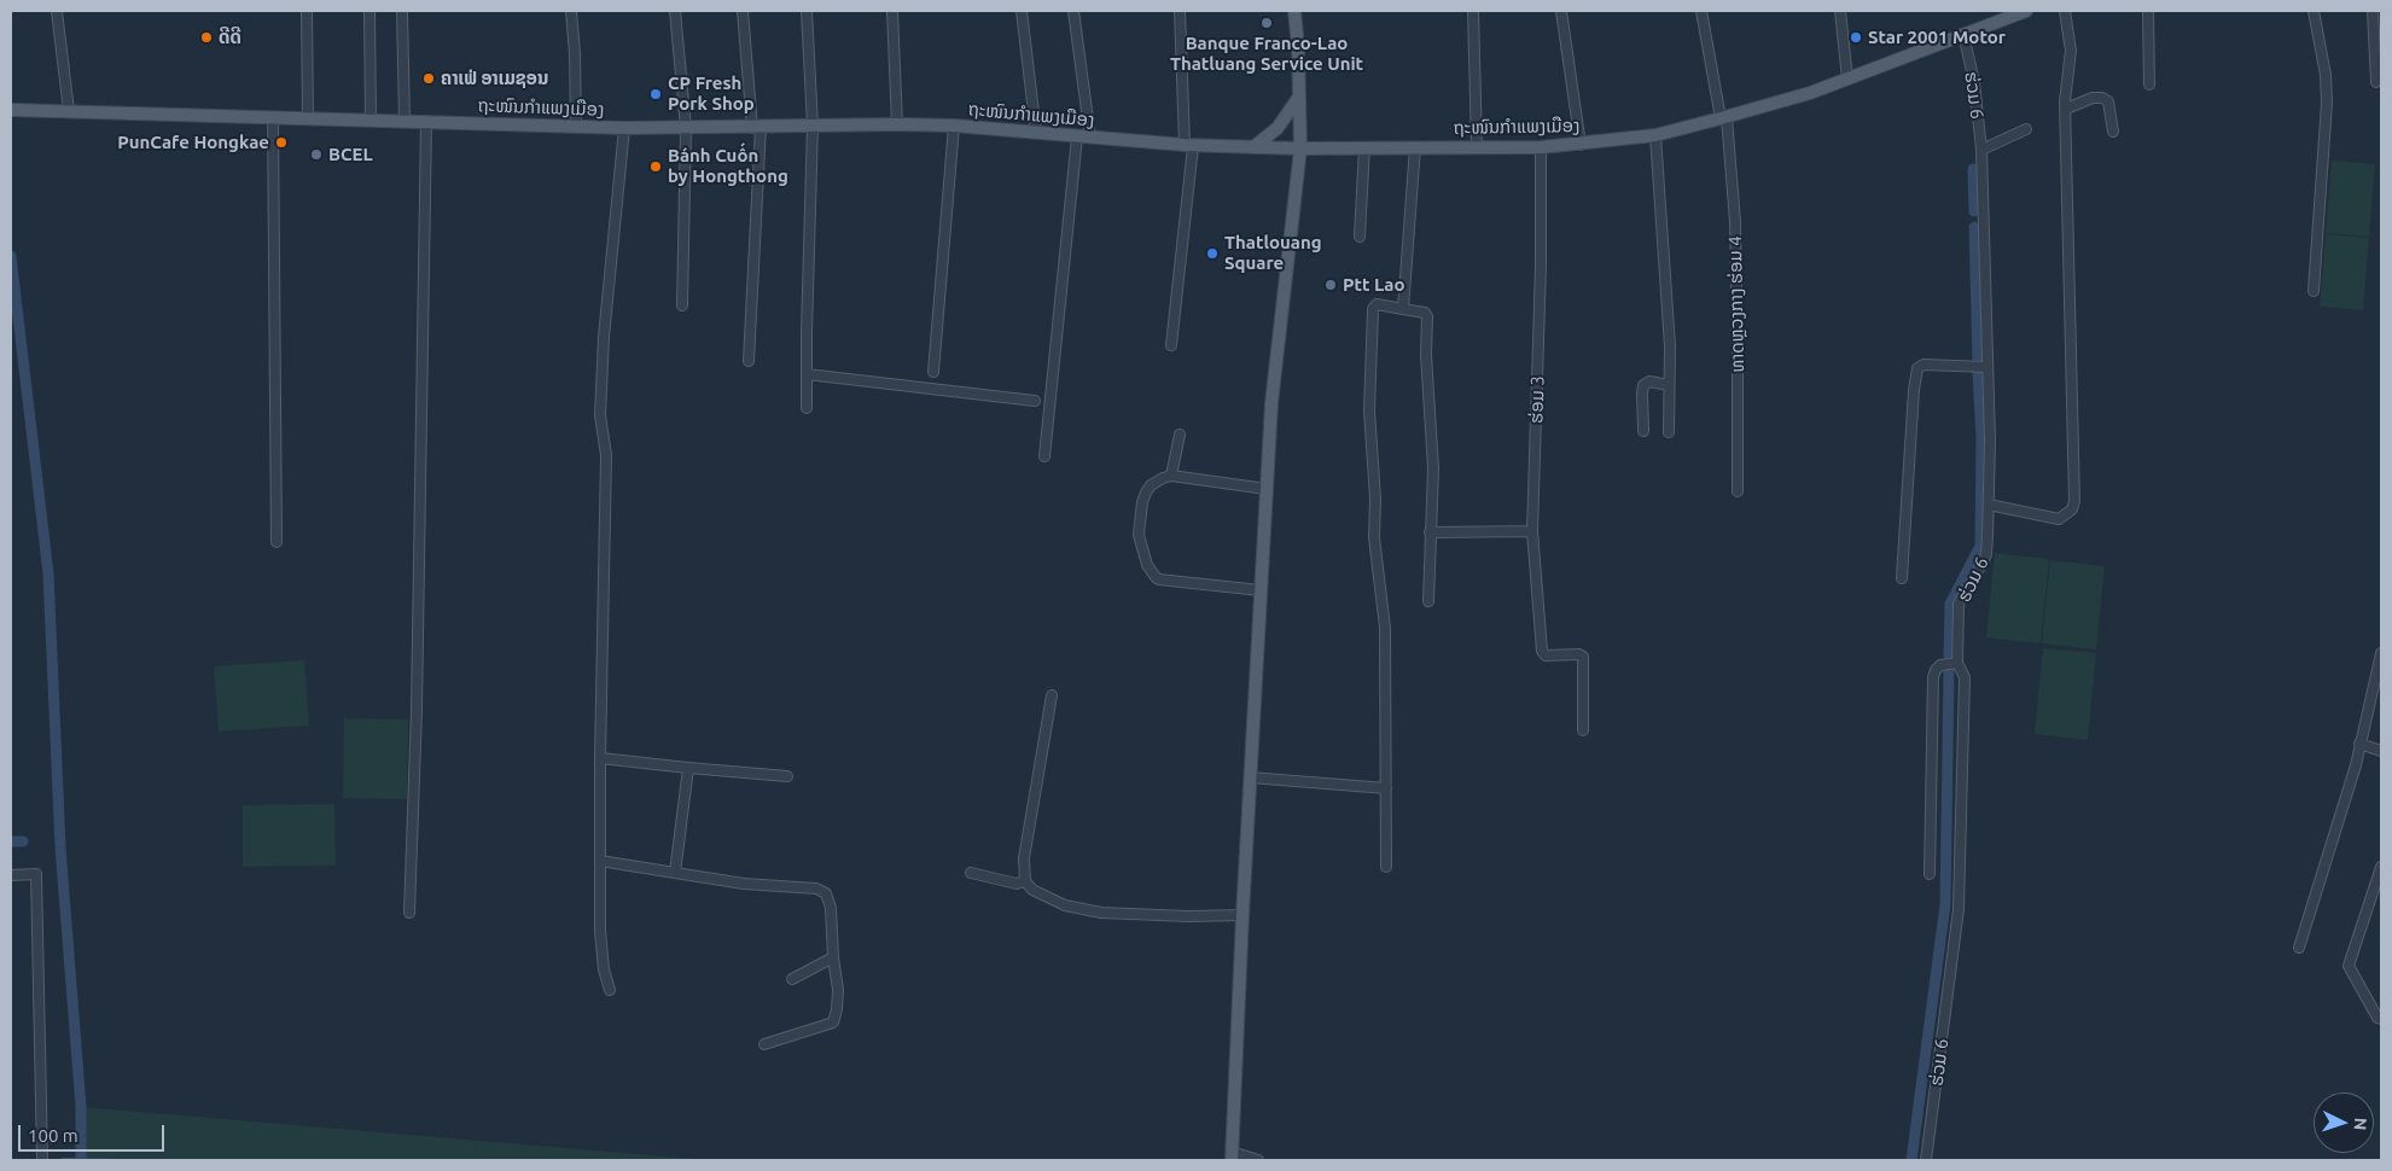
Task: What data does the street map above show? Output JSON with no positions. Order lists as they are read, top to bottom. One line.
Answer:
{"streets":{"main road":["ຖະໜົນກຳແພງເມືອງ"],"street":["ຮ່ວມ 6","ທາດຫຼວງກາງ ຮ່ອມ 4","ຮ່ອມ 3"]},"crossings":[["ຮ່ວມ 6","ຖະໜົນກຳແພງເມືອງ"],["ຖະໜົນກຳແພງເມືອງ","ທາດຫຼວງກາງ ຮ່ອມ 4"],["ຖະໜົນກຳແພງເມືອງ","ຮ່ອມ 3"]],"places":["Banque Franco-Lao Thatluang Service Unit","ດີດີ","Star 2001 Motor","ຄາເຟ່ ອາເມຊອນ","CP Fresh Pork Shop","PunCafe Hongkae","BCEL","Bánh Cuốn by Hongthong","Thatlouang Square","Ptt Lao"],"scale_bar":"100 m","north":"right"}
